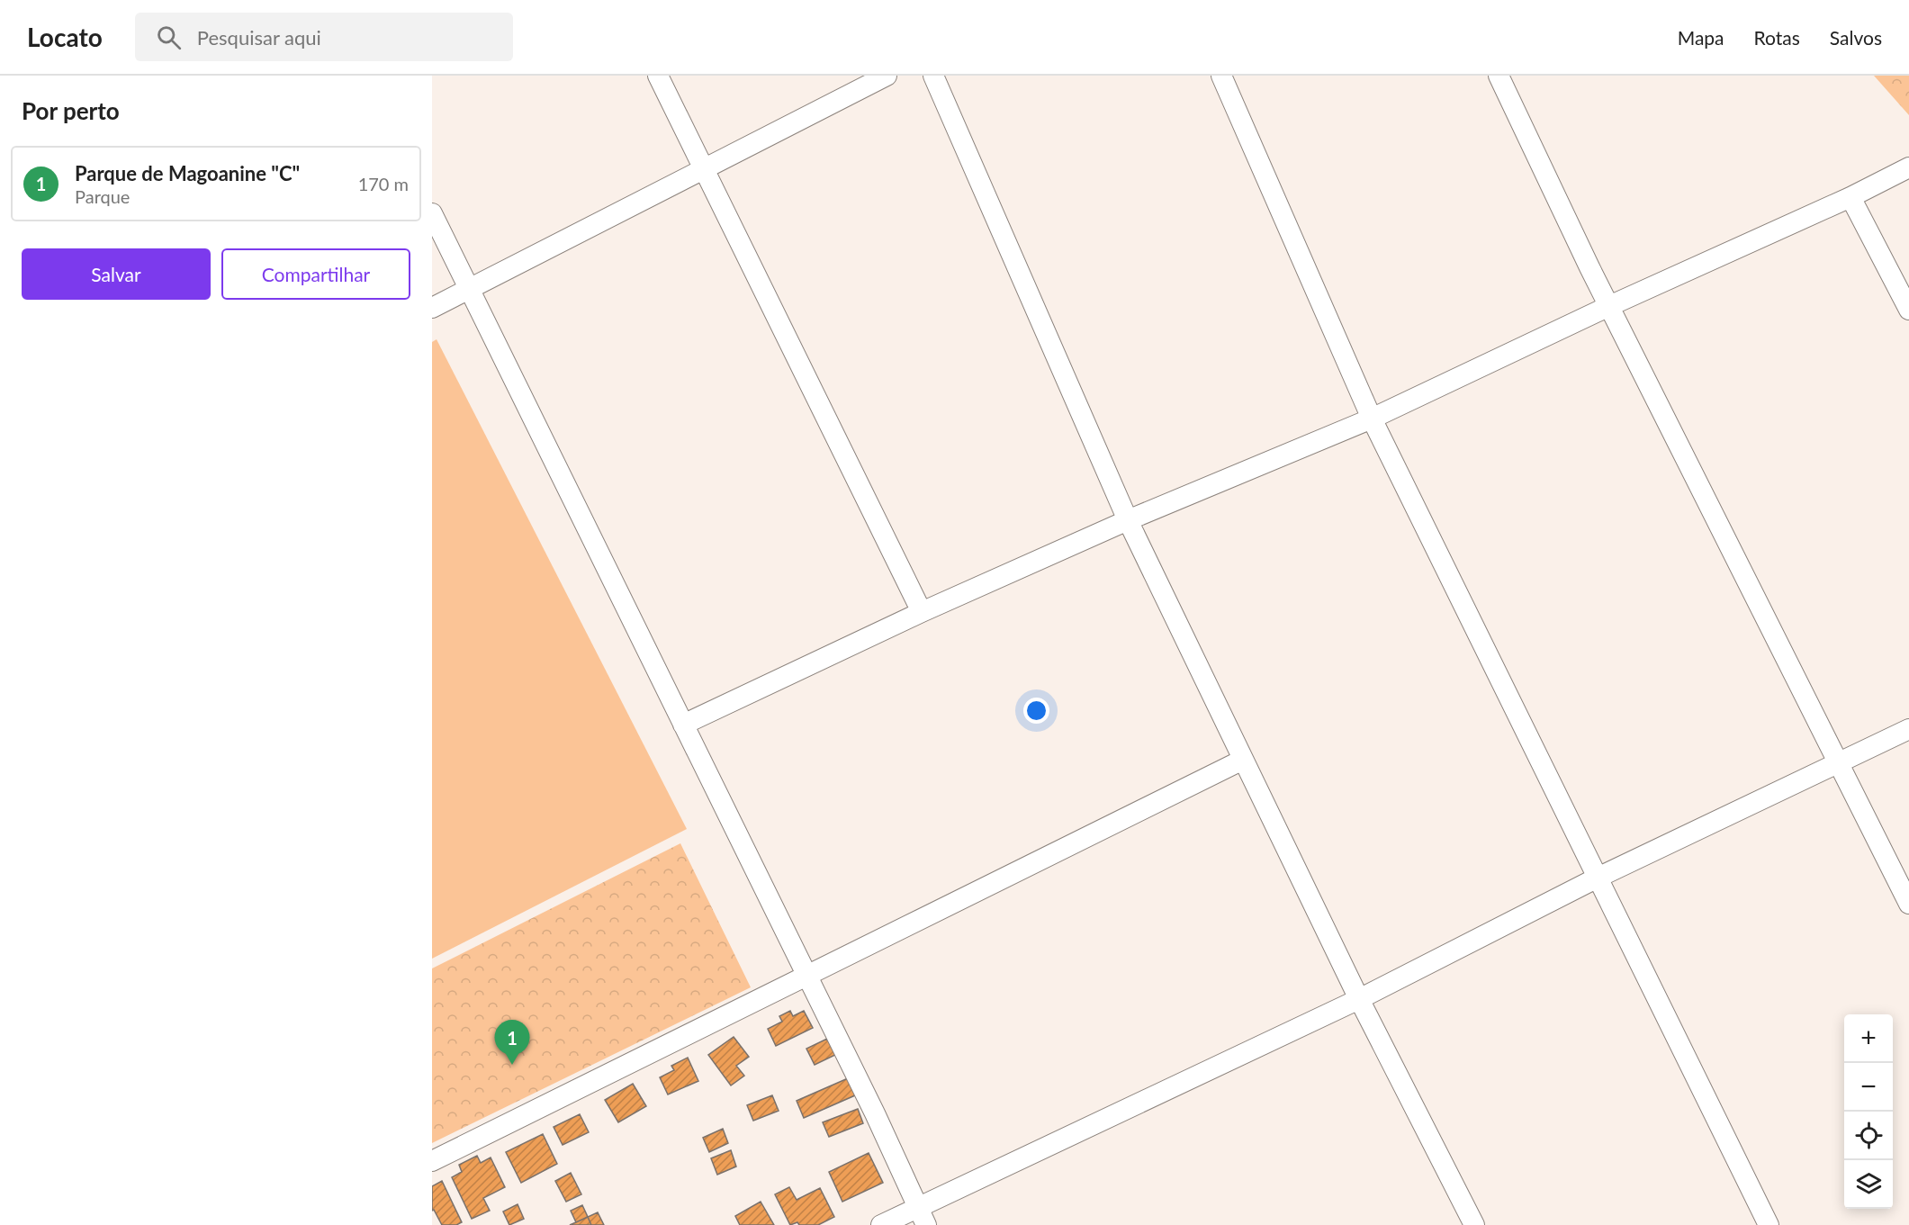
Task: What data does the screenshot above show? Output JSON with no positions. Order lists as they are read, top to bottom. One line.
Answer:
{"page":{"header":"Locato","search":"Pesquisar aqui","nav":["Mapa","Rotas","Salvos"],"heading":"Por perto","list":[{"mark":"1","name":"Parque de Magoanine \"C\"","note":"Parque","value":"170 m"}],"buttons":["Salvar","Compartilhar"],"map_buttons":["+","−"],"pins":"1"}}
